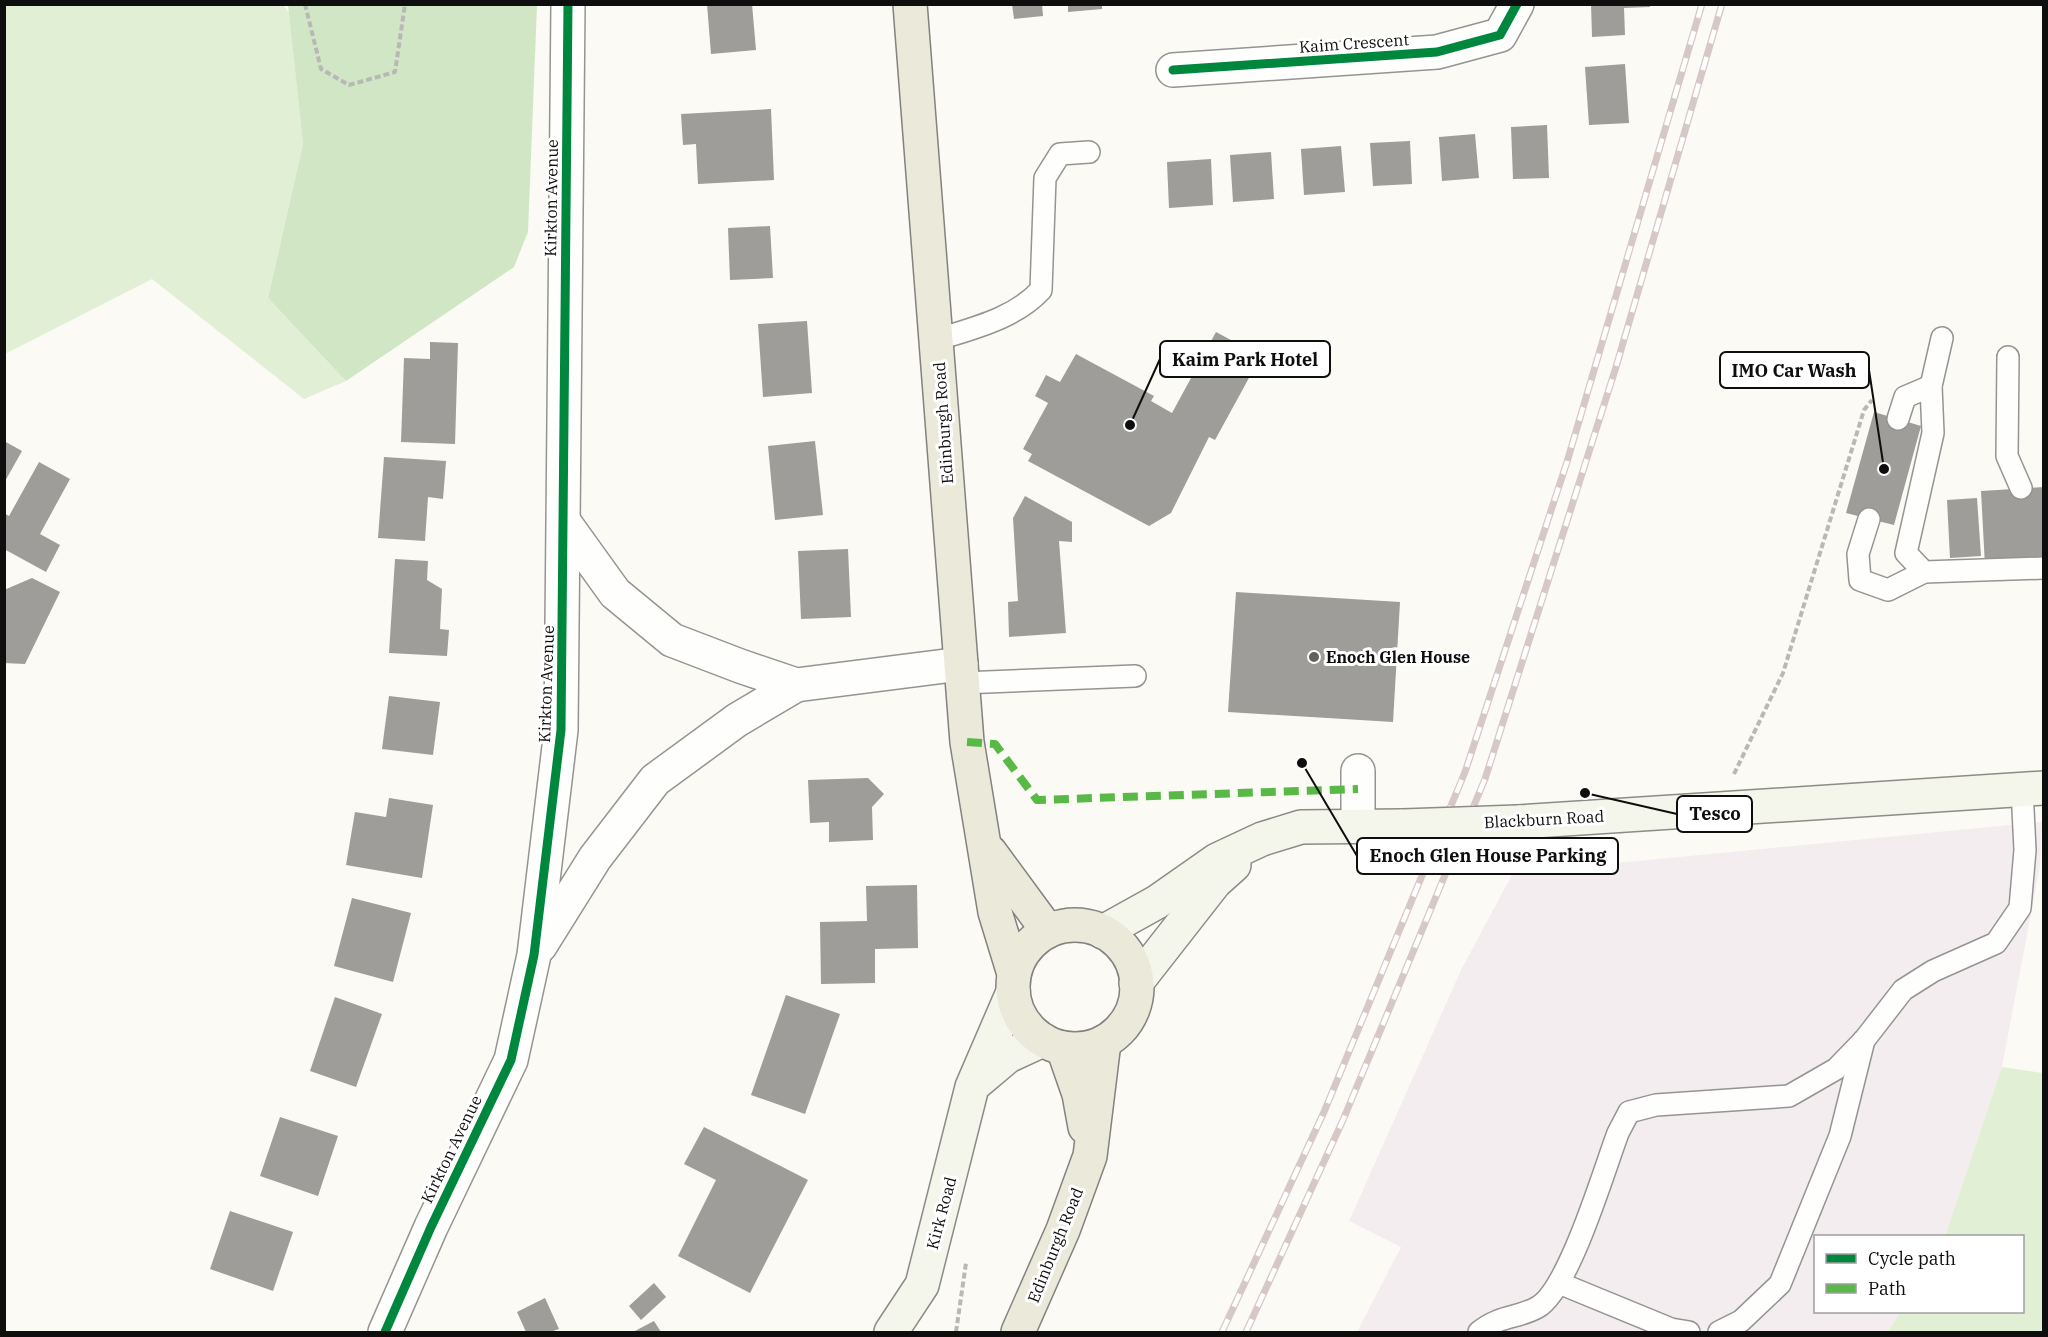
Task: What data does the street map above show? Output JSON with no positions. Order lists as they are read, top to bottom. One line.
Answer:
{"streets":{"main road":["Edinburgh Road","Blackburn Road","Kirk Road"],"street":["Kaim Crescent","Kirkton Avenue"]},"crossings":[["Edinburgh Road","Blackburn Road"],["Edinburgh Road","Kirk Road"],["Blackburn Road","Kirk Road"]],"places":["Kaim Park Hotel","IMO Car Wash","Enoch Glen House","Enoch Glen House Parking","Tesco"],"legend":["Cycle path","Path"]}
